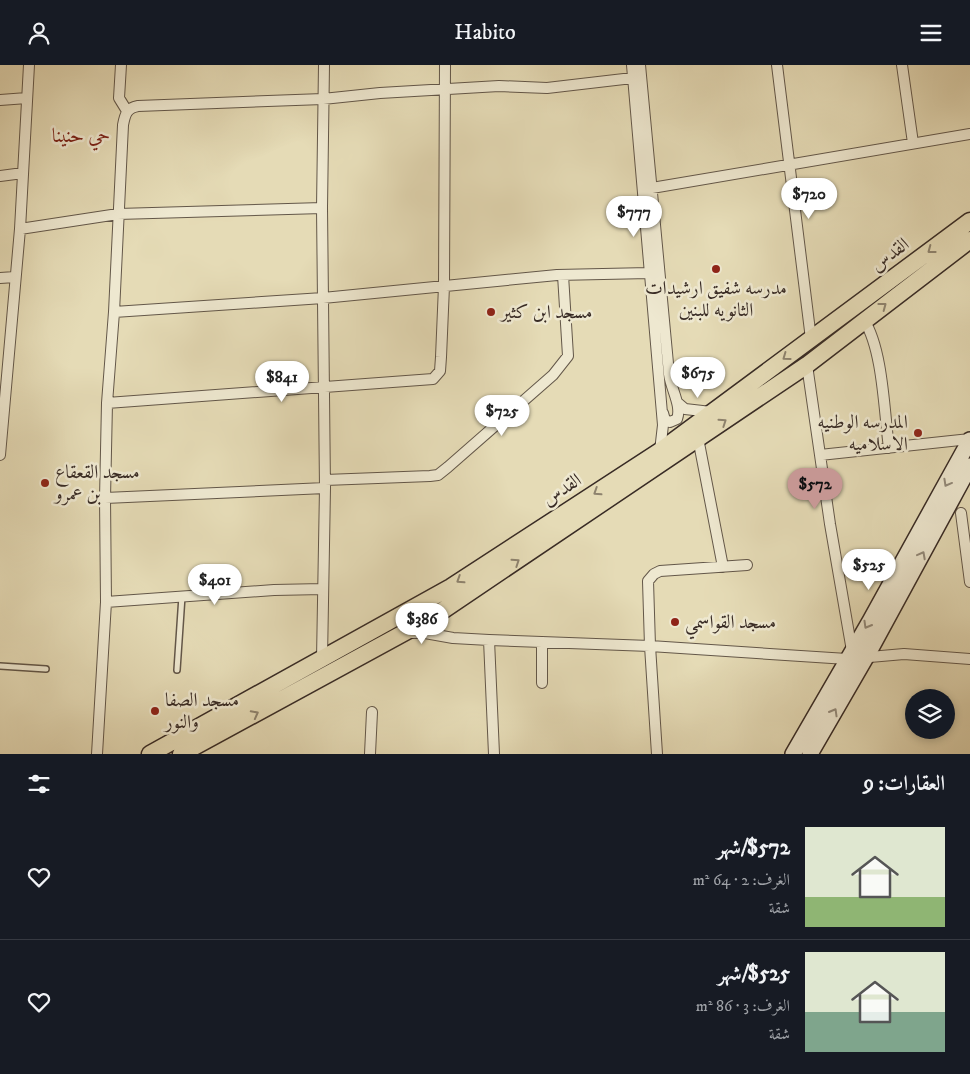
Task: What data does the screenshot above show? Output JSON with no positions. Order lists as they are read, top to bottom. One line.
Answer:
{"streets":{"main road":["القدس"]},"districts":["حي حنينا"],"places":["مدرسه شفيق ارشيدات الثانويه للبنين","مسجد ابن كثير","المدرسه الوطنيه الاسلاميه","مسجد القعقاع بن عمرو","مسجد القواسمي","مسجد الصفا والنور"],"page":{"header":"Habito","price":["$720","$777","$675","$841","$725","$572","$525","$401","$386"],"heading":"العقارات: 9","list":[{"name":"$572/شهر","note":"الغرف: 2 · 64 m² · شقة"},{"name":"$525/شهر","note":"الغرف: 3 · 86 m² · شقة"}]}}
